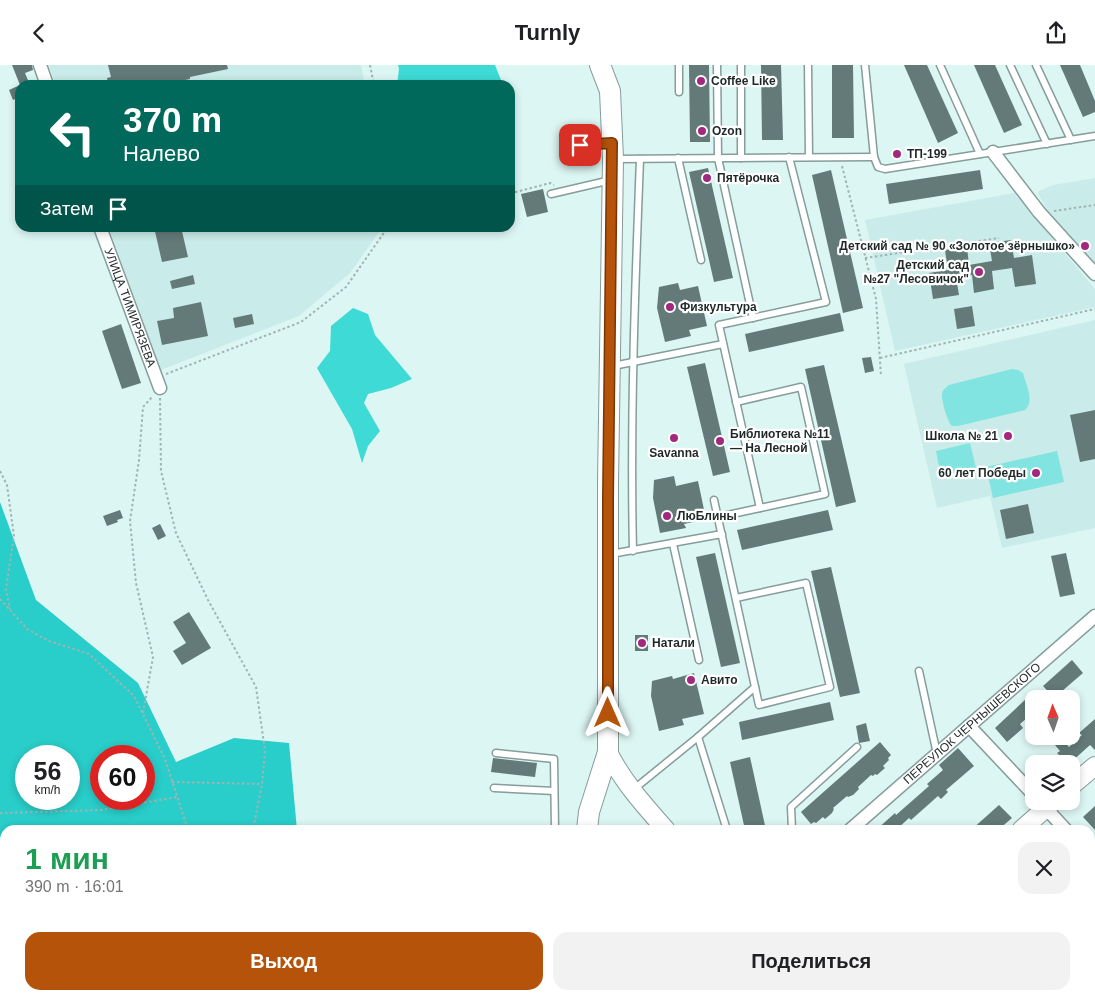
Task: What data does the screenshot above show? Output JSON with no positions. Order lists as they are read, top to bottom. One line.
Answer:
{"streets":{"street":["УЛИЦА ТИМИРЯЗЕВА","ПЕРЕУЛОК ЧЕРНЫШЕВСКОГО"]},"places":["Coffee Like","Ozon","ТП-199","Пятёрочка","Детский сад № 90 «Золотое зёрнышко»","Детский сад №27 \"Лесовичок\"","Физкультура","Школа № 21","Savanna","Библиотека №11 — На Лесной","60 лет Победы","ЛюБлины","Натали","Авито"],"north":"top","page":{"header":"Turnly","turn":["370 m","Налево"],"then":"Затем","speed":"56 km/h","limit":"60","heading":["1 мин","390 m · 16:01"],"buttons":["Выход","Поделиться"]}}
